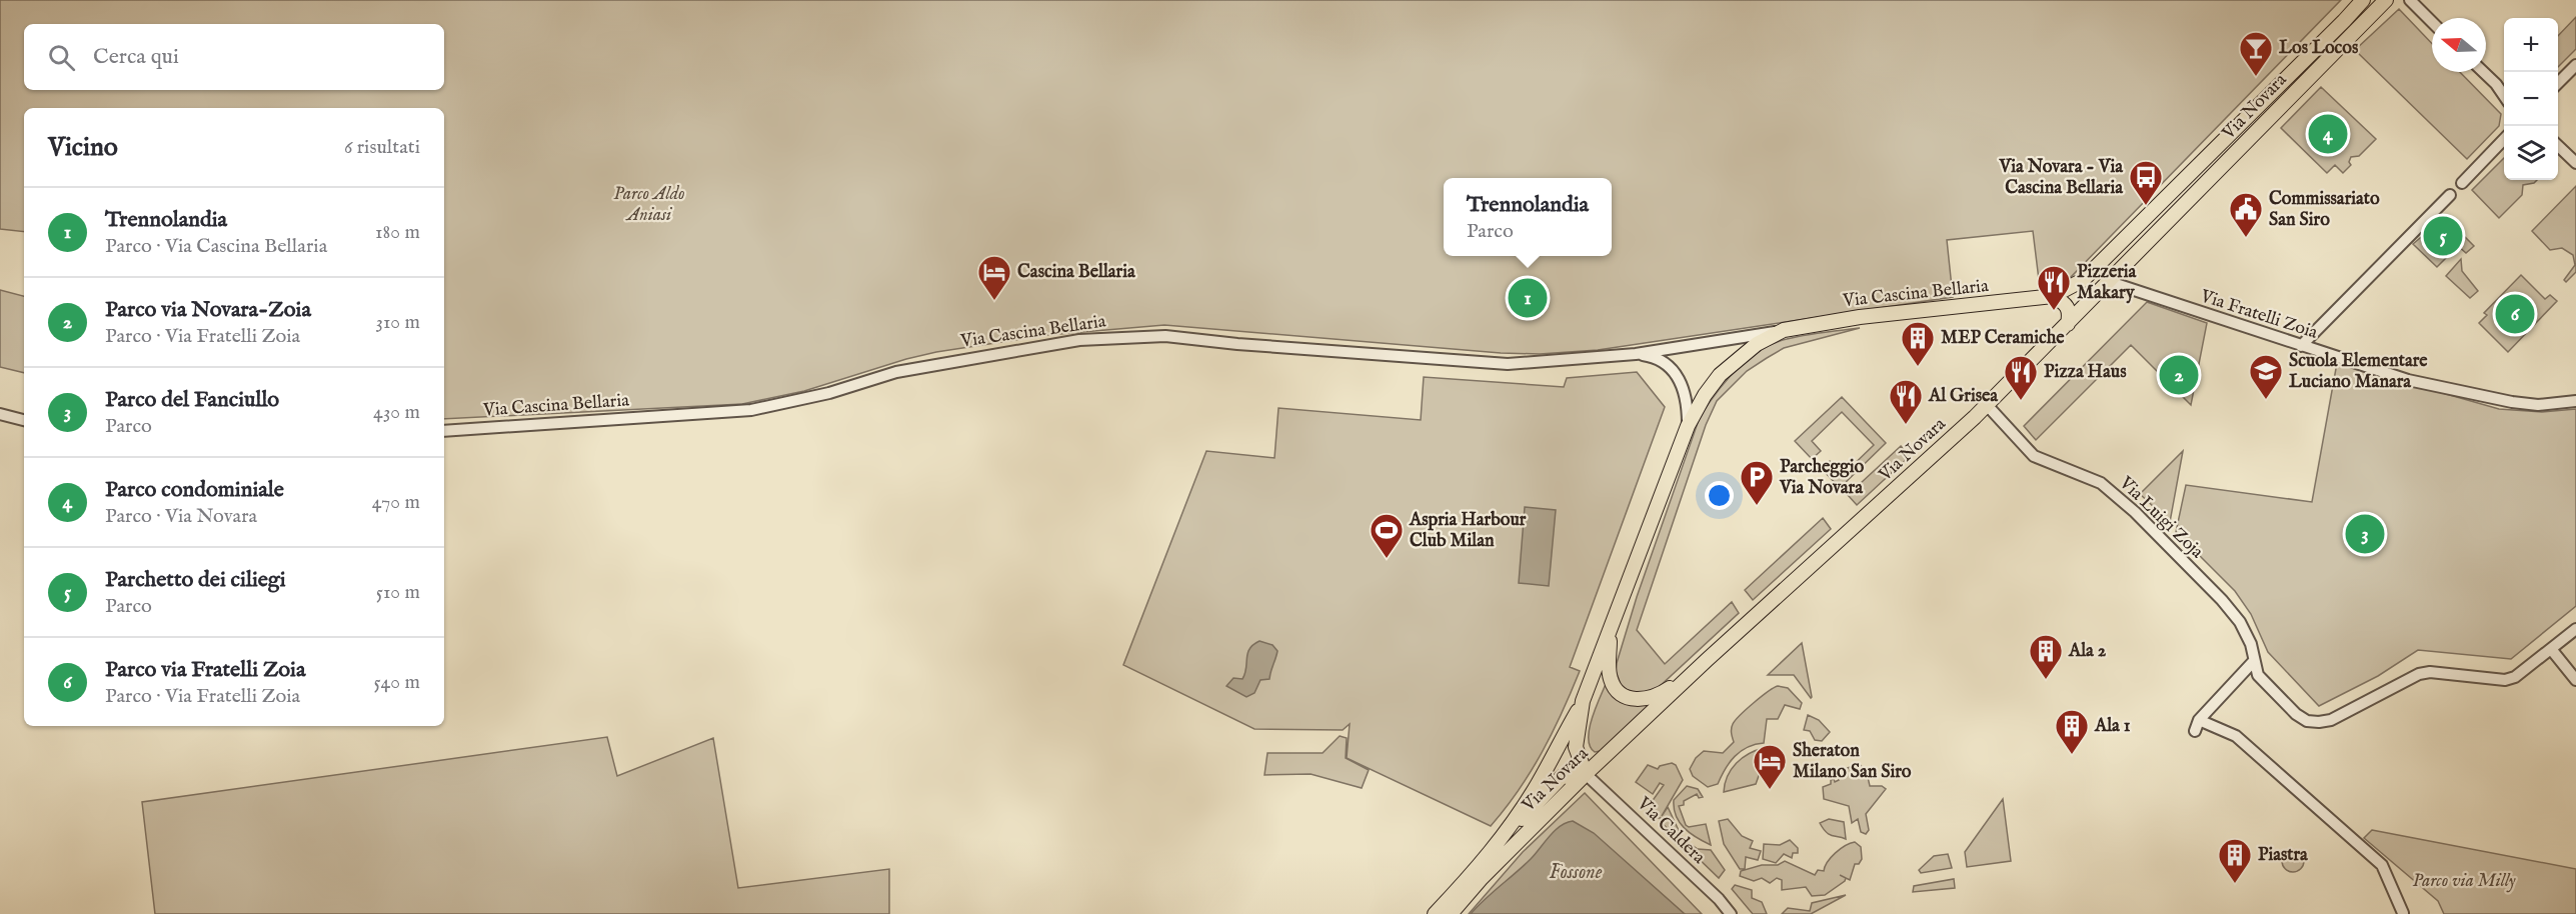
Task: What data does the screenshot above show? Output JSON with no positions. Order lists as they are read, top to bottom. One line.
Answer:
{"streets":{"main road":["Via Novara","Via Cascina Bellaria"],"street":["Via Fratelli Zoia","Via Luigi Zoja","Via Caldera"]},"crossings":[["Via Novara","Via Cascina Bellaria"],["Via Novara","Via Fratelli Zoia"],["Via Novara","Via Luigi Zoja"],["Via Novara","Via Caldera"]],"water":["Fossone"],"parks":["Parco Aldo Aniasi","Parco via Milly"],"places":{"bar":["Los Locos"],"bus stop":["Via Novara - Via Cascina Bellaria"],"public building":["Commissariato San Siro"],"hotel":["Cascina Bellaria","Sheraton Milano San Siro"],"restaurant":["Pizzeria Makary","Pizza Haus","Al Grisea"],"building":["MEP Ceramiche","Ala 2","Ala 1","Piastra"],"school or university":["Scuola Elementare Luciano Manara"],"parking":["Parcheggio Via Novara"],"sports":["Aspria Harbour Club Milan"]},"north":"left","page":{"map_buttons":["+","−"],"search":"Cerca qui","heading":["Vicino","6 risultati"],"pins":["4","5","1","6","2","3"],"popup":["Trennolandia","Parco"],"list":[{"mark":"1","name":"Trennolandia","note":"Parco · Via Cascina Bellaria","value":"180 m"},{"mark":"2","name":"Parco via Novara-Zoia","note":"Parco · Via Fratelli Zoia","value":"310 m"},{"mark":"3","name":"Parco del Fanciullo","note":"Parco","value":"430 m"},{"mark":"4","name":"Parco condominiale","note":"Parco · Via Novara","value":"470 m"},{"mark":"5","name":"Parchetto dei ciliegi","note":"Parco","value":"510 m"},{"mark":"6","name":"Parco via Fratelli Zoia","note":"Parco · Via Fratelli Zoia","value":"540 m"}]}}
